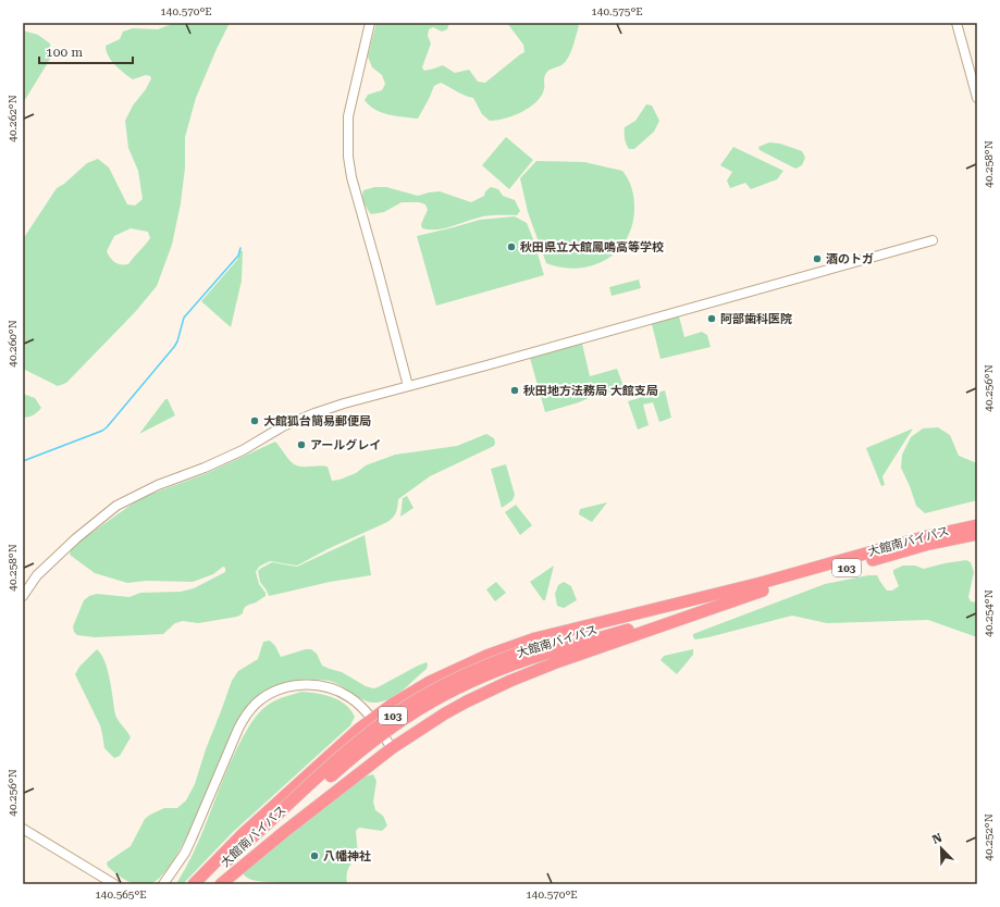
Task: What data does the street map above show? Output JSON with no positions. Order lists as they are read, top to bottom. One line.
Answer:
{"streets":{"highway":["大館南バイパス","103"]},"places":["秋田県立大館鳳鳴高等学校","酒のトガ","阿部歯科医院","秋田地方法務局 大館支局","大館狐台簡易郵便局","アールグレイ","八幡神社"],"scale_bar":"100 m","north":"top left","coordinates":["140.570°E","140.575°E","40.262°N","40.258°N","40.260°N","40.256°N","40.254°N","40.252°N","140.565°E"]}
